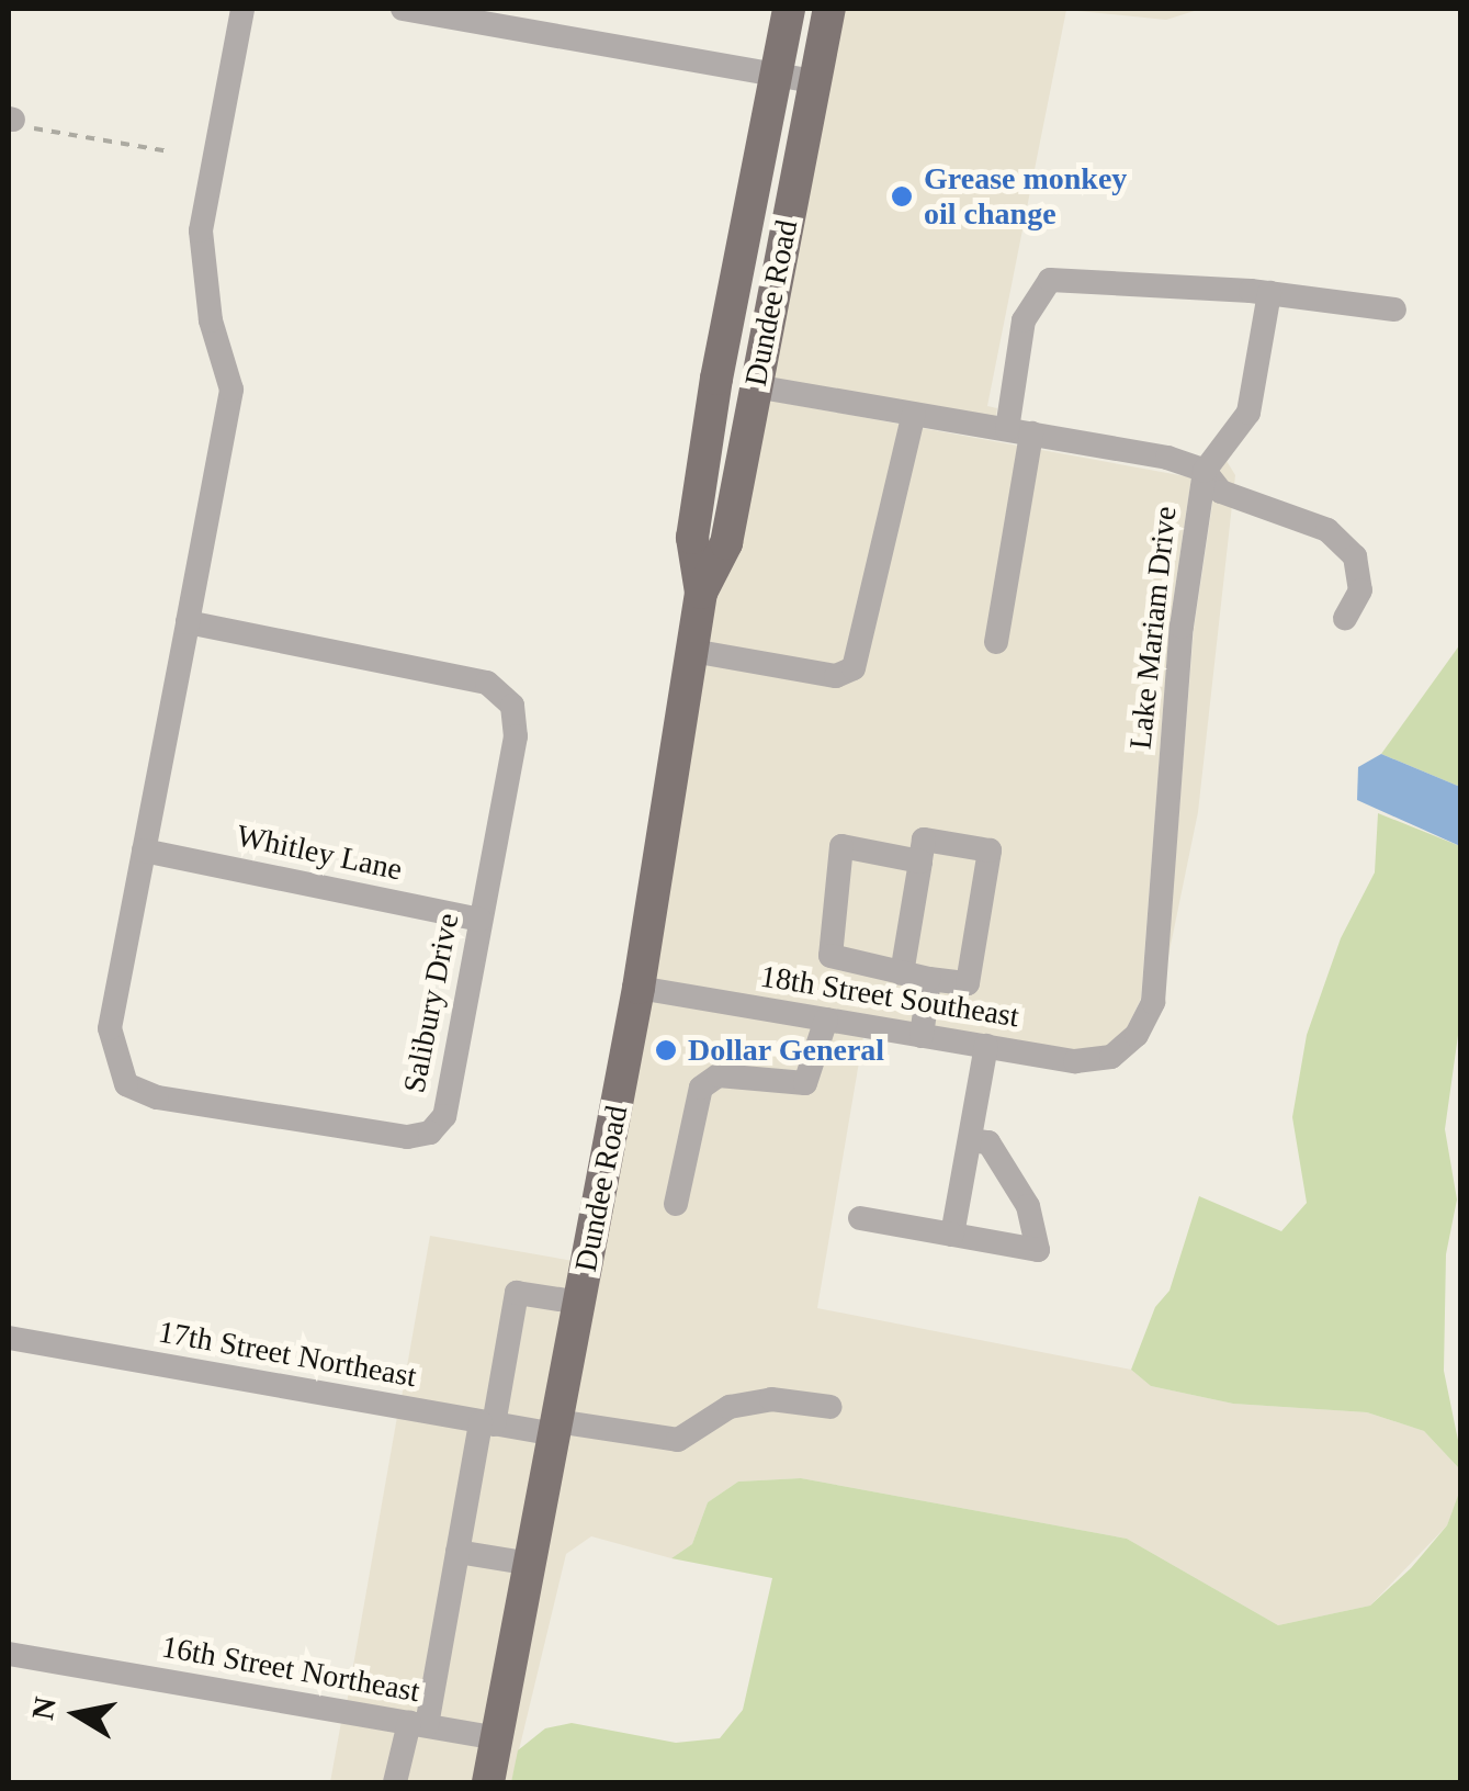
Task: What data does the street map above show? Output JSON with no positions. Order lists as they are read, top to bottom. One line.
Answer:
{"streets":{"main road":["Dundee Road"],"street":["Lake Mariam Drive","Whitley Lane","18th Street Southeast","Salibury Drive","17th Street Northeast","16th Street Northeast"]},"crossings":[["Dundee Road","Lake Mariam Drive"],["Dundee Road","18th Street Southeast"],["Dundee Road","17th Street Northeast"],["Dundee Road","16th Street Northeast"],["Lake Mariam Drive","18th Street Southeast"],["Whitley Lane","Salibury Drive"]],"places":["Grease monkey oil change","Dollar General"],"north":"left"}
